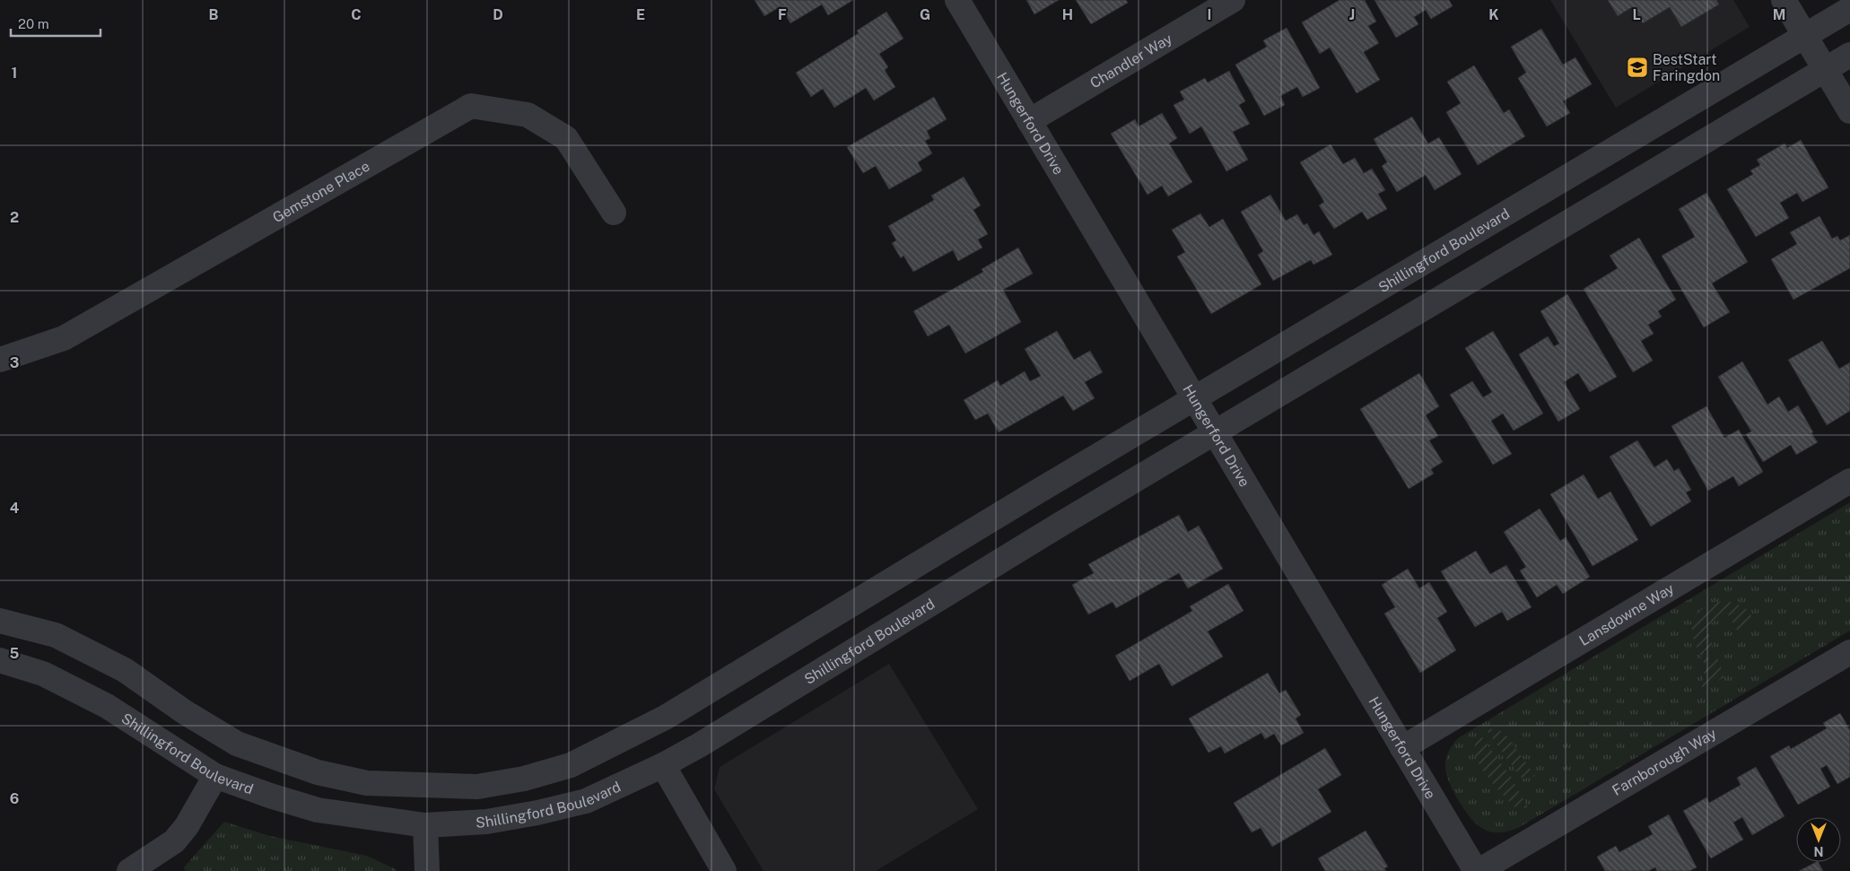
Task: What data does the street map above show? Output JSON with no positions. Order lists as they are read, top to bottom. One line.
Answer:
{"streets":{"street":["Chandler Way","Hungerford Drive","Gemstone Place","Shillingford Boulevard","Lansdowne Way","Farnborough Way"]},"crossings":[["Chandler Way","Hungerford Drive"],["Hungerford Drive","Shillingford Boulevard"],["Hungerford Drive","Lansdowne Way"],["Hungerford Drive","Farnborough Way"]],"places":{"school or university":["BestStart Faringdon"]},"scale_bar":"20 m","north":"bottom","grid":{"columns":["B","C","D","E","F","G","H","I","J","K","L","M"],"rows":["1","2","3","4","5","6"]}}
